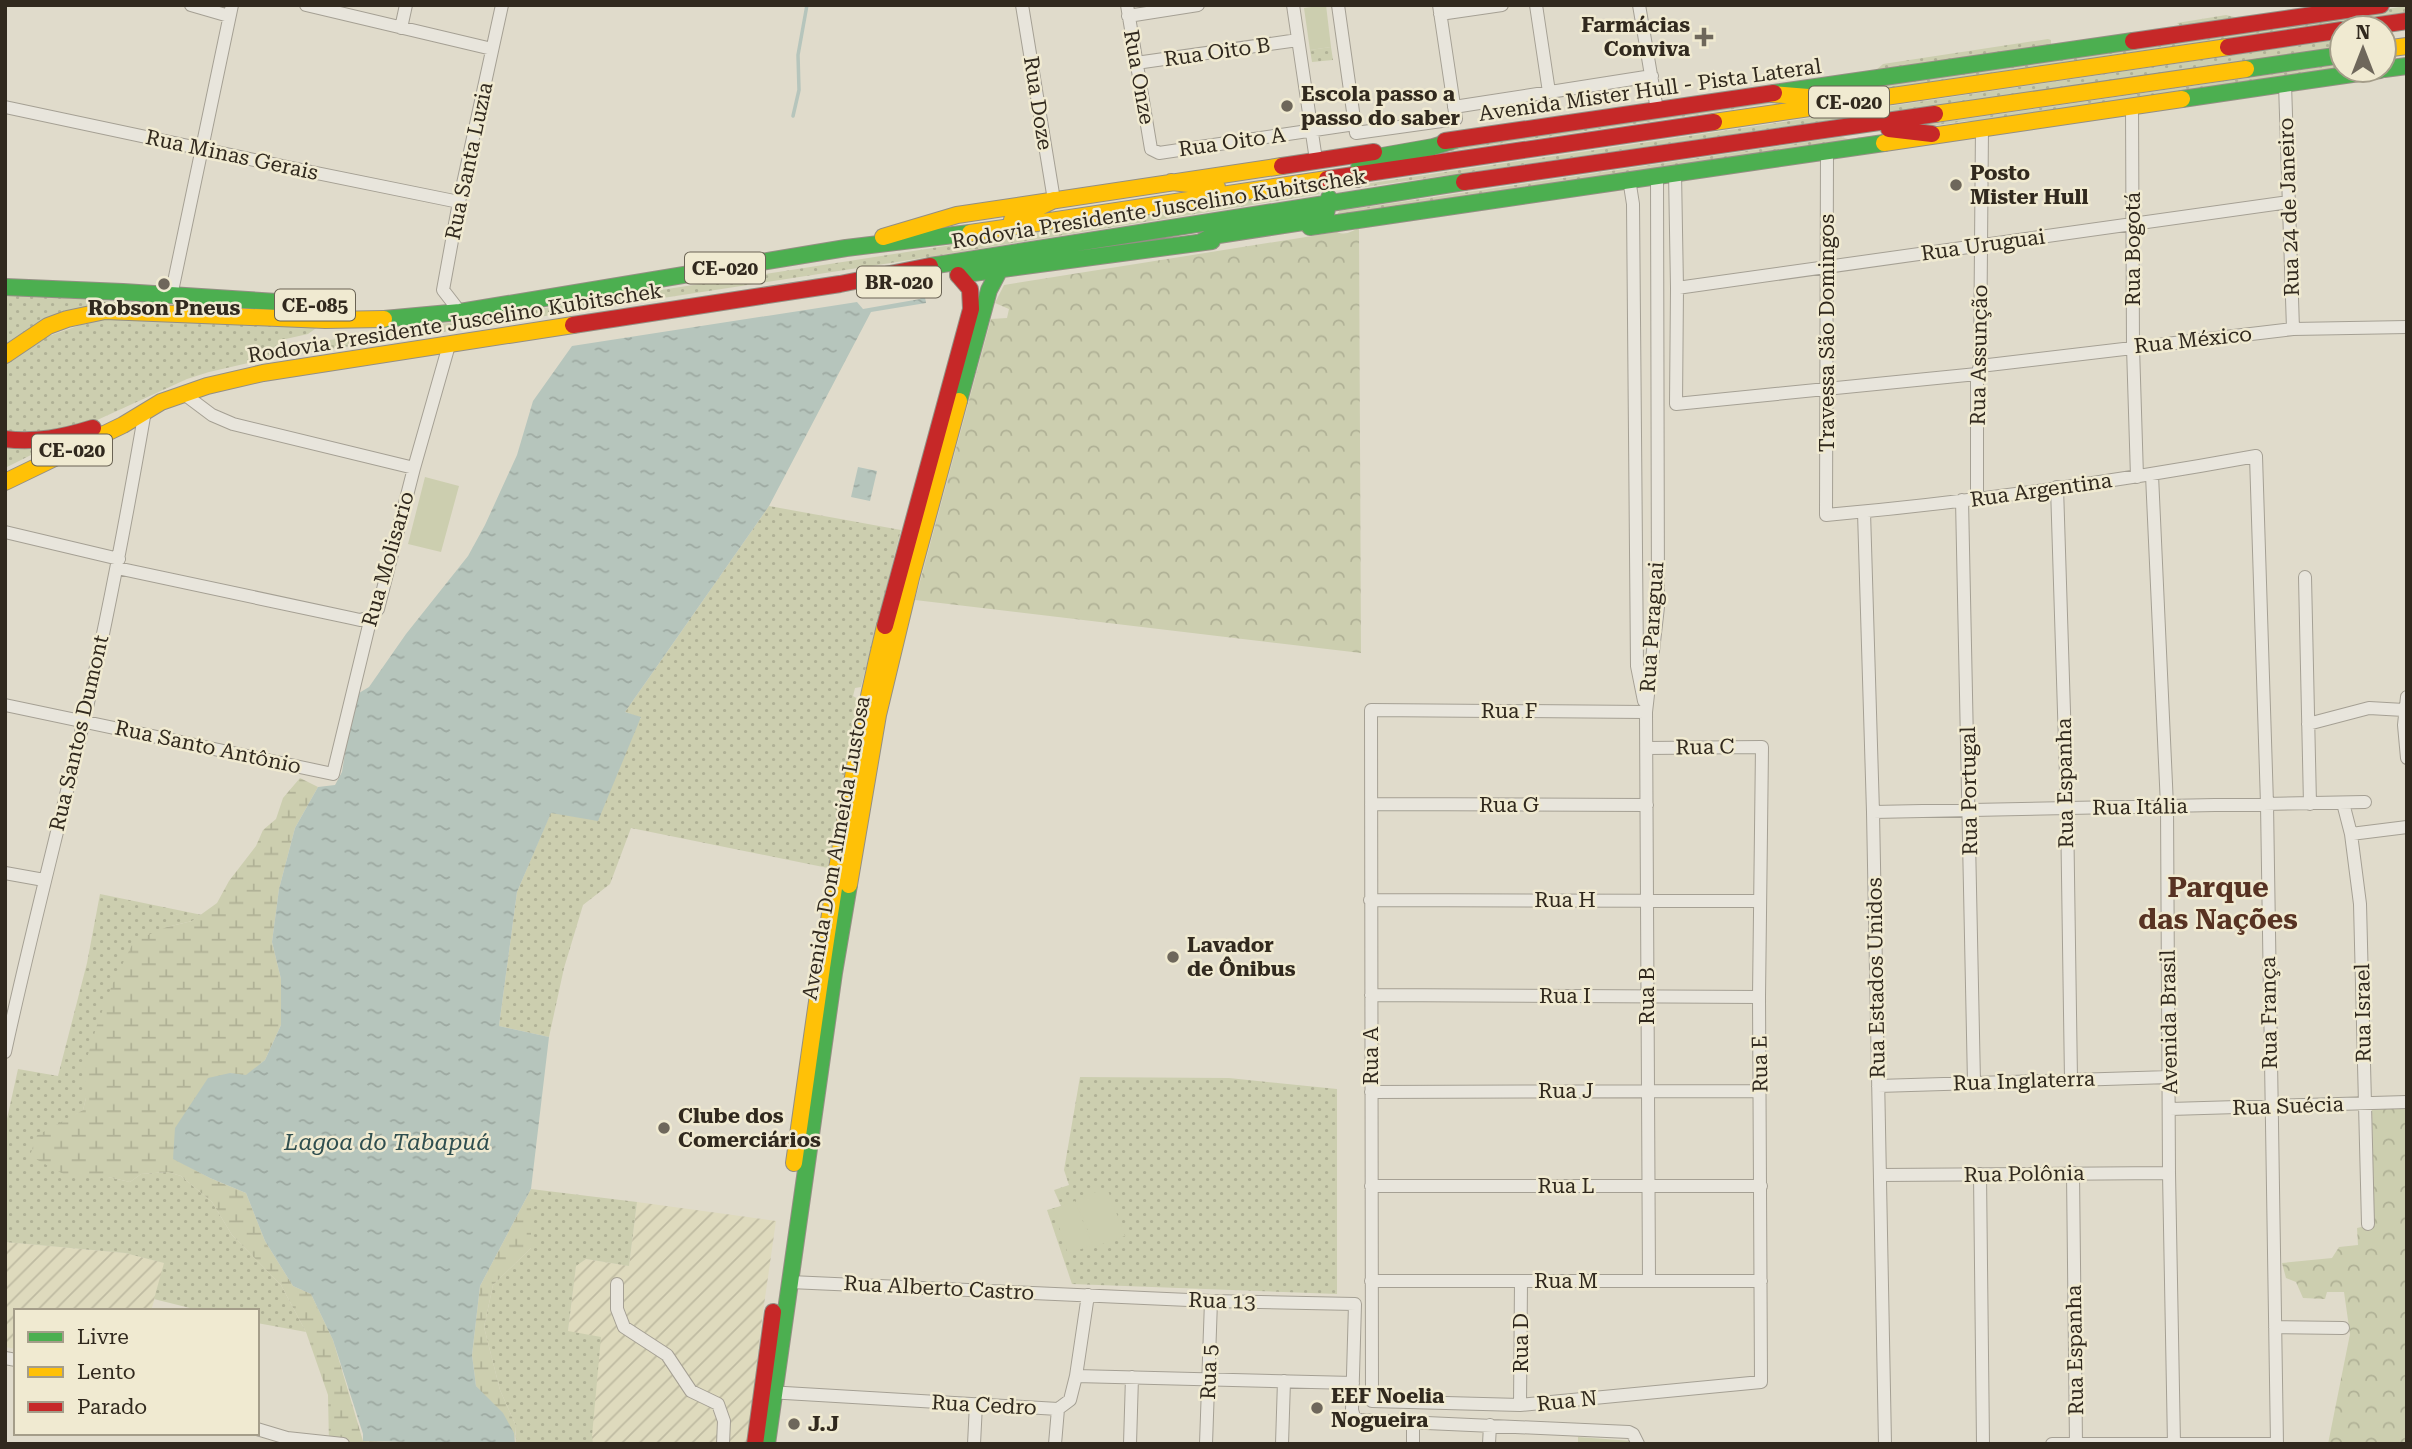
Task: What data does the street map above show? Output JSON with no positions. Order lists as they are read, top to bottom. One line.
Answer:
{"streets":{"main road":["Avenida Mister Hull - Pista Lateral","CE-020","Rodovia Presidente Juscelino Kubitschek","BR-020","CE-085","Avenida Dom Almeida Lustosa"],"street":["Rua Oito B","Rua Onze","Rua Doze","Rua Oito A","Rua Minas Gerais","Rua Santa Luzia","Rua 24 de Janeiro","Rua Uruguai","Rua Bogotá","Travessa São Domingos","Rua México","Rua Assunção","Rua Argentina","Rua Molisario","Rua Paraguai","Rua F","Rua Santos Dumont","Rua Santo Antônio","Rua C","Rua Espanha","Rua Portugal","Rua G","Rua Itália","Rua H","Rua Estados Unidos","Rua I","Rua B","Rua França","Rua Israel","Avenida Brasil","Rua A","Rua E","Rua Inglaterra","Rua J","Rua Suécia","Rua Polônia","Rua L","Rua M","Rua Alberto Castro","Rua 13","Rua D","Rua 5","Rua N","Rua Cedro"]},"crossings":[["Rua Oito B","Rua Onze"],["Rua Onze","Rua Oito A"],["Avenida Mister Hull - Pista Lateral","Rua Doze"],["Avenida Mister Hull - Pista Lateral","Rodovia Presidente Juscelino Kubitschek"],["Rua Minas Gerais","Rua Santa Luzia"],["Rua Santa Luzia","Rodovia Presidente Juscelino Kubitschek"],["Rua Santa Luzia","CE-085"],["Rua 24 de Janeiro","Rua Uruguai"],["Rua 24 de Janeiro","BR-020"],["Rua 24 de Janeiro","Rua México"],["Rodovia Presidente Juscelino Kubitschek","BR-020"],["Rodovia Presidente Juscelino Kubitschek","CE-085"],["Rodovia Presidente Juscelino Kubitschek","Rua Molisario"],["Rodovia Presidente Juscelino Kubitschek","Rua Santos Dumont"],["Rua Uruguai","Rua Bogotá"],["Rua Uruguai","Travessa São Domingos"],["Rua Uruguai","Rua México"],["Rua Uruguai","Rua Assunção"],["Rua Bogotá","BR-020"],["Rua Bogotá","Rua México"],["Rua Bogotá","Rua Argentina"],["BR-020","Travessa São Domingos"],["BR-020","Rua Assunção"],["BR-020","Rua Paraguai"],["BR-020","Avenida Dom Almeida Lustosa"],["Travessa São Domingos","Rua México"],["Travessa São Domingos","Rua Argentina"],["Rua México","Rua Assunção"],["Rua Assunção","Rua Argentina"],["Rua Argentina","Rua Espanha"],["Rua Argentina","Rua Portugal"],["Rua Argentina","Rua Estados Unidos"],["Rua Argentina","Rua França"],["Rua Argentina","Avenida Brasil"],["Rua Molisario","Rua Santo Antônio"],["Rua Paraguai","Rua F"],["Rua Paraguai","Rua B"],["Rua F","Rua B"],["Rua F","Rua A"],["Rua Santos Dumont","Rua Santo Antônio"],["Rua C","Rua B"],["Rua C","Rua E"],["Rua Espanha","Rua Itália"],["Rua Espanha","Rua Inglaterra"],["Rua Espanha","Rua Polônia"],["Rua Portugal","Rua Itália"],["Rua Portugal","Rua Inglaterra"],["Rua G","Rua B"],["Rua G","Rua A"],["Rua Itália","Rua Estados Unidos"],["Rua Itália","Rua França"],["Rua Itália","Rua Israel"],["Rua Itália","Avenida Brasil"],["Avenida Dom Almeida Lustosa","Rua Alberto Castro"],["Avenida Dom Almeida Lustosa","Rua Cedro"],["Rua H","Rua B"],["Rua H","Rua A"],["Rua H","Rua E"],["Rua Estados Unidos","Rua Inglaterra"],["Rua Estados Unidos","Rua Polônia"],["Rua I","Rua B"],["Rua I","Rua A"],["Rua I","Rua E"],["Rua B","Rua J"],["Rua B","Rua L"],["Rua B","Rua M"],["Rua França","Rua Suécia"],["Rua Israel","Rua Suécia"],["Avenida Brasil","Rua Inglaterra"],["Avenida Brasil","Rua Suécia"],["Avenida Brasil","Rua Polônia"],["Rua A","Rua J"],["Rua A","Rua L"],["Rua A","Rua M"],["Rua A","Rua N"],["Rua E","Rua J"],["Rua E","Rua L"],["Rua E","Rua M"],["Rua E","Rua N"],["Rua M","Rua D"],["Rua Alberto Castro","Rua 13"],["Rua Alberto Castro","Rua Cedro"],["Rua 13","Rua 5"],["Rua 13","Rua Cedro"],["Rua D","Rua N"]],"districts":["Parque das Nações"],"water":["Lagoa do Tabapuá"],"places":{"health":["Farmácias Conviva"],"other":["Escola passo a passo do saber","Posto Mister Hull","Robson Pneus","Lavador de Ônibus","Clube dos Comerciários","EEF Noelia Nogueira","J.J"]},"legend":["Livre","Lento","Parado"],"north":"top"}
